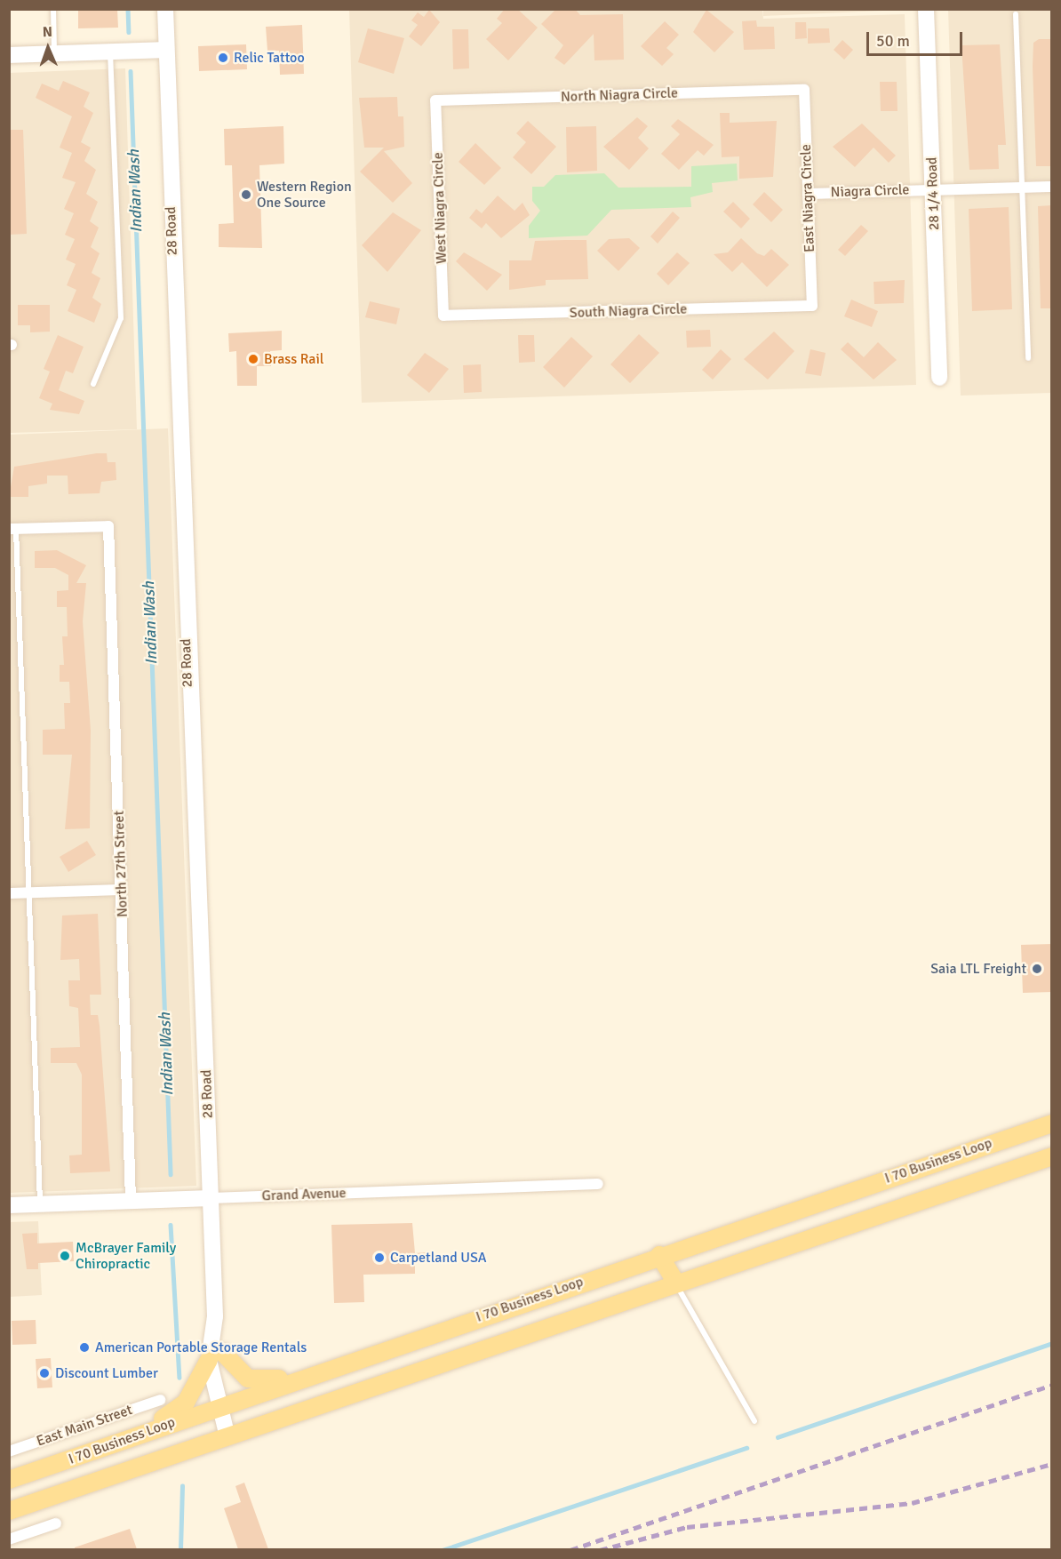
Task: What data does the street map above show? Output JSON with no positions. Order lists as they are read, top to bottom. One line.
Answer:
{"streets":{"main road":["28 1/4 Road","28 Road","I 70 Business Loop","Grand Avenue"],"street":["North Niagra Circle","Niagra Circle","East Niagra Circle","West Niagra Circle","South Niagra Circle","North 27th Street","East Main Street"]},"crossings":[["North Niagra Circle","East Niagra Circle"],["North Niagra Circle","West Niagra Circle"],["Niagra Circle","28 1/4 Road"],["Niagra Circle","East Niagra Circle"],["East Niagra Circle","South Niagra Circle"],["West Niagra Circle","South Niagra Circle"],["28 Road","I 70 Business Loop"],["28 Road","Grand Avenue"],["North 27th Street","Grand Avenue"]],"water":["Indian Wash"],"places":["Relic Tattoo","Western Region One Source","Brass Rail","Saia LTL Freight","McBrayer Family Chiropractic","Carpetland USA","American Portable Storage Rentals","Discount Lumber"],"scale_bar":"50 m","north":"top"}
